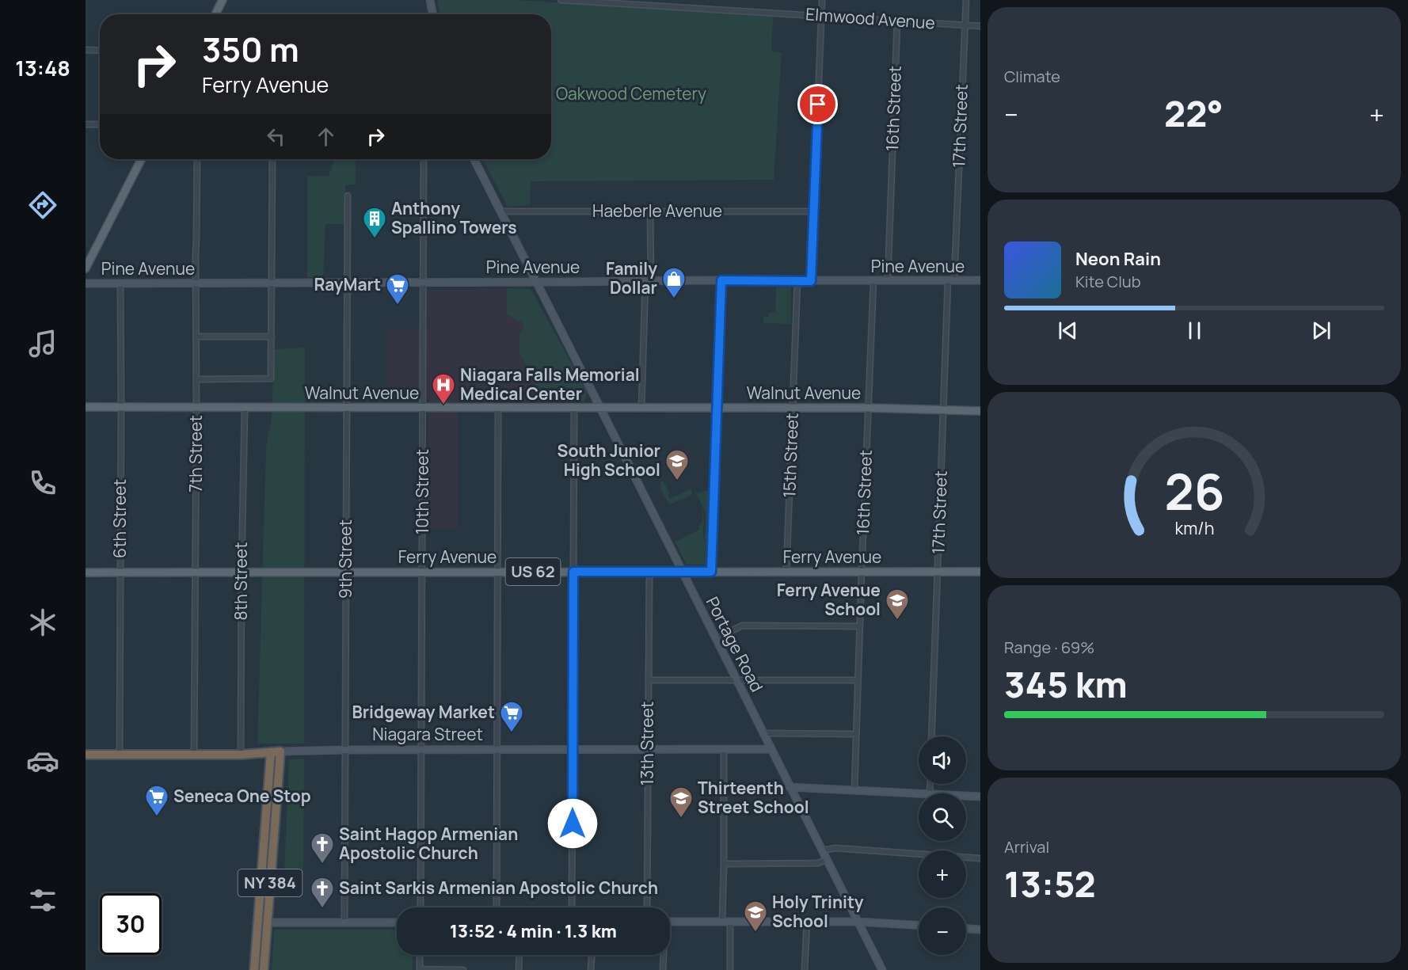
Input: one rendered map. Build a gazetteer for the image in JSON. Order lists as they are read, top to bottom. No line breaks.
{"streets":{"highway":["Niagara Street","NY 384"],"main road":["Walnut Avenue","Ferry Avenue","US 62"],"street":["Elmwood Avenue","16th Street","17th Street","Haeberle Avenue","Pine Avenue","7th Street","15th Street","10th Street","6th Street","9th Street","8th Street","Portage Road","13th Street"]},"crossings":[["Elmwood Avenue","16th Street"],["Elmwood Avenue","17th Street"],["16th Street","Pine Avenue"],["16th Street","Walnut Avenue"],["16th Street","Ferry Avenue"],["17th Street","Pine Avenue"],["17th Street","Walnut Avenue"],["17th Street","Ferry Avenue"],["Haeberle Avenue","Portage Road"],["Pine Avenue","7th Street"],["Pine Avenue","15th Street"],["Pine Avenue","10th Street"],["Pine Avenue","6th Street"],["Pine Avenue","9th Street"],["Pine Avenue","Portage Road"],["Walnut Avenue","7th Street"],["Walnut Avenue","15th Street"],["Walnut Avenue","10th Street"],["Walnut Avenue","6th Street"],["Walnut Avenue","9th Street"],["Walnut Avenue","8th Street"],["Walnut Avenue","Portage Road"],["7th Street","Ferry Avenue"],["7th Street","Niagara Street"],["15th Street","Ferry Avenue"],["10th Street","Ferry Avenue"],["10th Street","Niagara Street"],["6th Street","Ferry Avenue"],["6th Street","Niagara Street"],["Ferry Avenue","9th Street"],["Ferry Avenue","8th Street"],["Ferry Avenue","Portage Road"],["Ferry Avenue","13th Street"],["9th Street","Niagara Street"],["8th Street","Niagara Street"],["Portage Road","Niagara Street"],["Niagara Street","13th Street"],["Niagara Street","NY 384"]],"parks":["Oakwood Cemetery"],"places":{"building":["Anthony Spallino Towers"],"shop":["Family Dollar"],"supermarket":["RayMart","Bridgeway Market","Seneca One Stop"],"hospital":["Niagara Falls Memorial Medical Center"],"school or university":["South Junior High School","Ferry Avenue School","Thirteenth Street School","Holy Trinity School"],"church":["Saint Hagop Armenian Apostolic Church","Saint Sarkis Armenian Apostolic Church"]},"page":{"tabs":"13:48","tile":["Climate",["Range · 69%","345 km"],["Arrival","13:52"]],"turn":["350 m","Ferry Avenue"],"heat":["−","22°","+"],"song":["Neon Rain","Kite Club"],"map_buttons":["+","−"],"limit":"30","trip":"13:52 · 4 min · 1.3 km","gauge":["26","km/h"]}}
